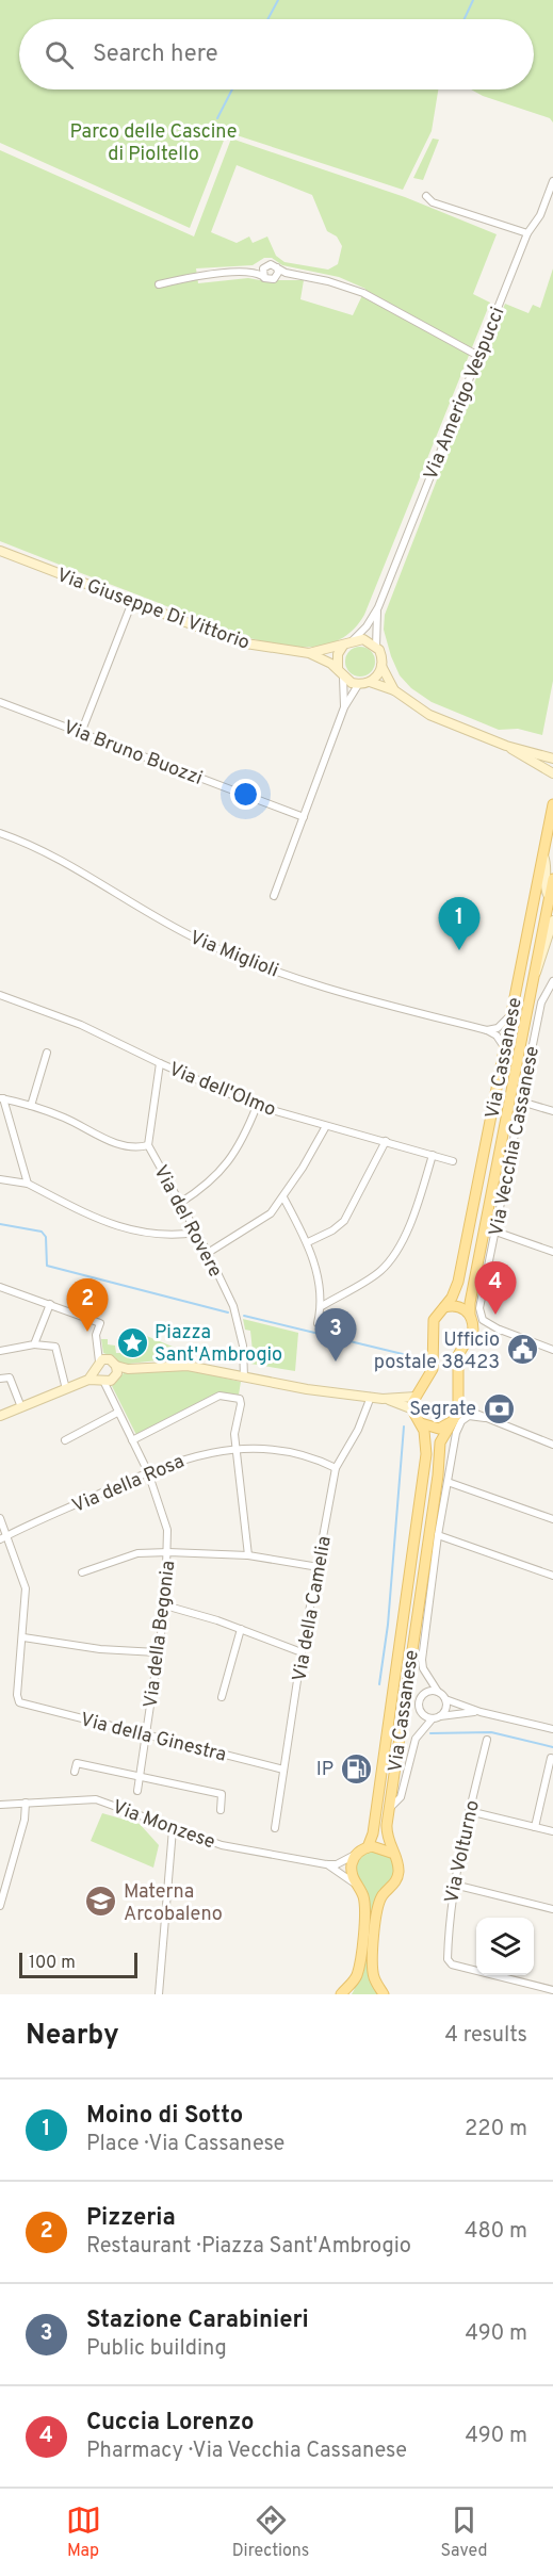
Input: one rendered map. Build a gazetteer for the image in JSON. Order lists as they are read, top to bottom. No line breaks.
{"streets":{"main road":["Via Giuseppe Di Vittorio","Via Cassanese"],"street":["Via Amerigo Vespucci","Via Bruno Buozzi","Via Miglioli","Via dell'Olmo","Via Vecchia Cassanese","Via del Rovere","Via della Rosa","Via della Camelia","Via della Begonia","Via della Ginestra","Via Monzese","Via Volturno"]},"crossings":[["Via Amerigo Vespucci","Via Giuseppe Di Vittorio"],["Via dell'Olmo","Via del Rovere"],["Via della Rosa","Via della Camelia"],["Via della Rosa","Via della Begonia"],["Via della Camelia","Via della Ginestra"],["Via della Begonia","Via della Ginestra"]],"parks":["Parco delle Cascine di Pioltello"],"places":{"place":["Piazza Sant'Ambrogio"],"public building":["Ufficio postale 38423"],"bank":["Segrate"],"fuel station":["IP"],"school or university":["Materna Arcobaleno"]},"scale_bar":"100 m","page":{"search":"Search here","pins":["1","4","2","3"],"scale":"100 m","heading":["Nearby","4 results"],"list":[{"mark":"1","name":"Moino di Sotto","note":"Place · Via Cassanese","value":"220 m"},{"mark":"2","name":"Pizzeria","note":"Restaurant · Piazza Sant'Ambrogio","value":"480 m"},{"mark":"3","name":"Stazione Carabinieri","note":"Public building","value":"490 m"},{"mark":"4","name":"Cuccia Lorenzo","note":"Pharmacy · Via Vecchia Cassanese","value":"490 m"}],"nav":["Map","Directions","Saved"]}}
